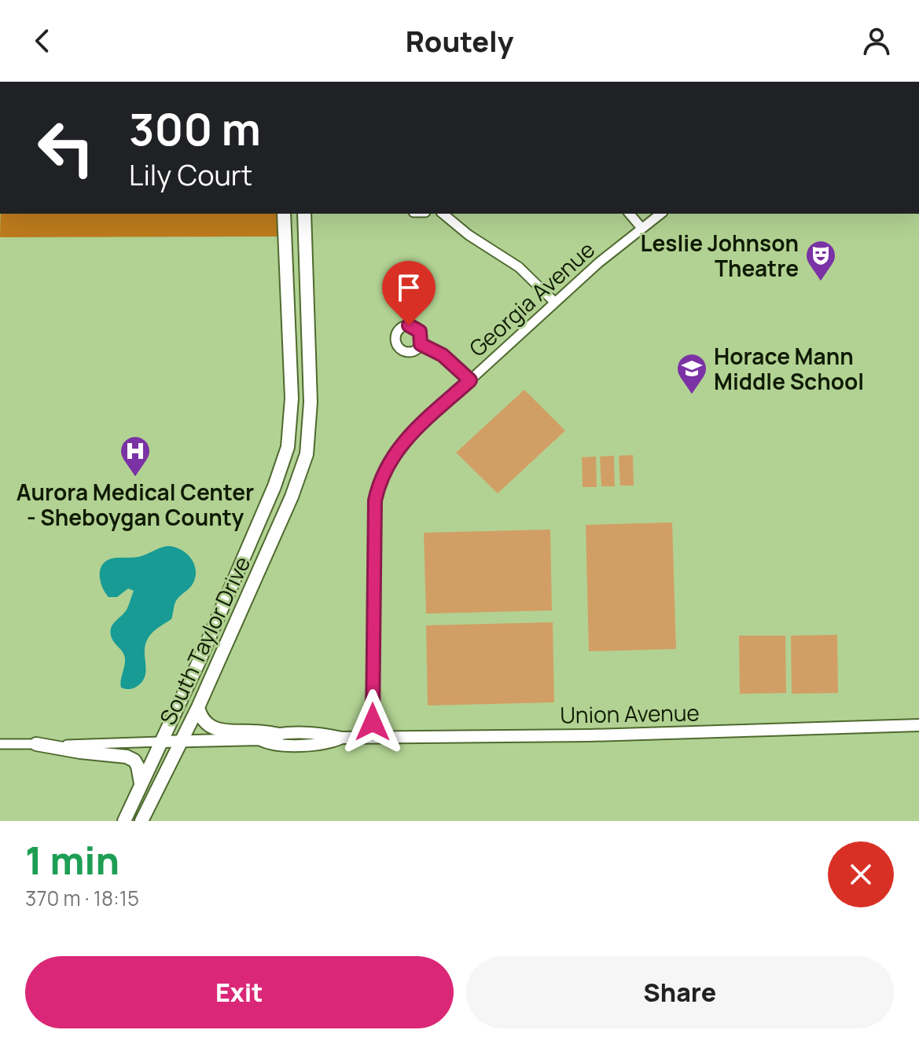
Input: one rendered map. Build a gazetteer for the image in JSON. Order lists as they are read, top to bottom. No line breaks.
{"streets":{"main road":["South Taylor Drive"],"street":["Georgia Avenue","Union Avenue"]},"crossings":[["Georgia Avenue","Union Avenue"],["South Taylor Drive","Union Avenue"]],"places":{"theatre":["Leslie Johnson Theatre"],"school or university":["Horace Mann Middle School"],"hospital":["Aurora Medical Center - Sheboygan County"]},"page":{"header":"Routely","turn":["300 m","Lily Court"],"heading":["1 min","370 m · 18:15"],"buttons":["Exit","Share"]}}
